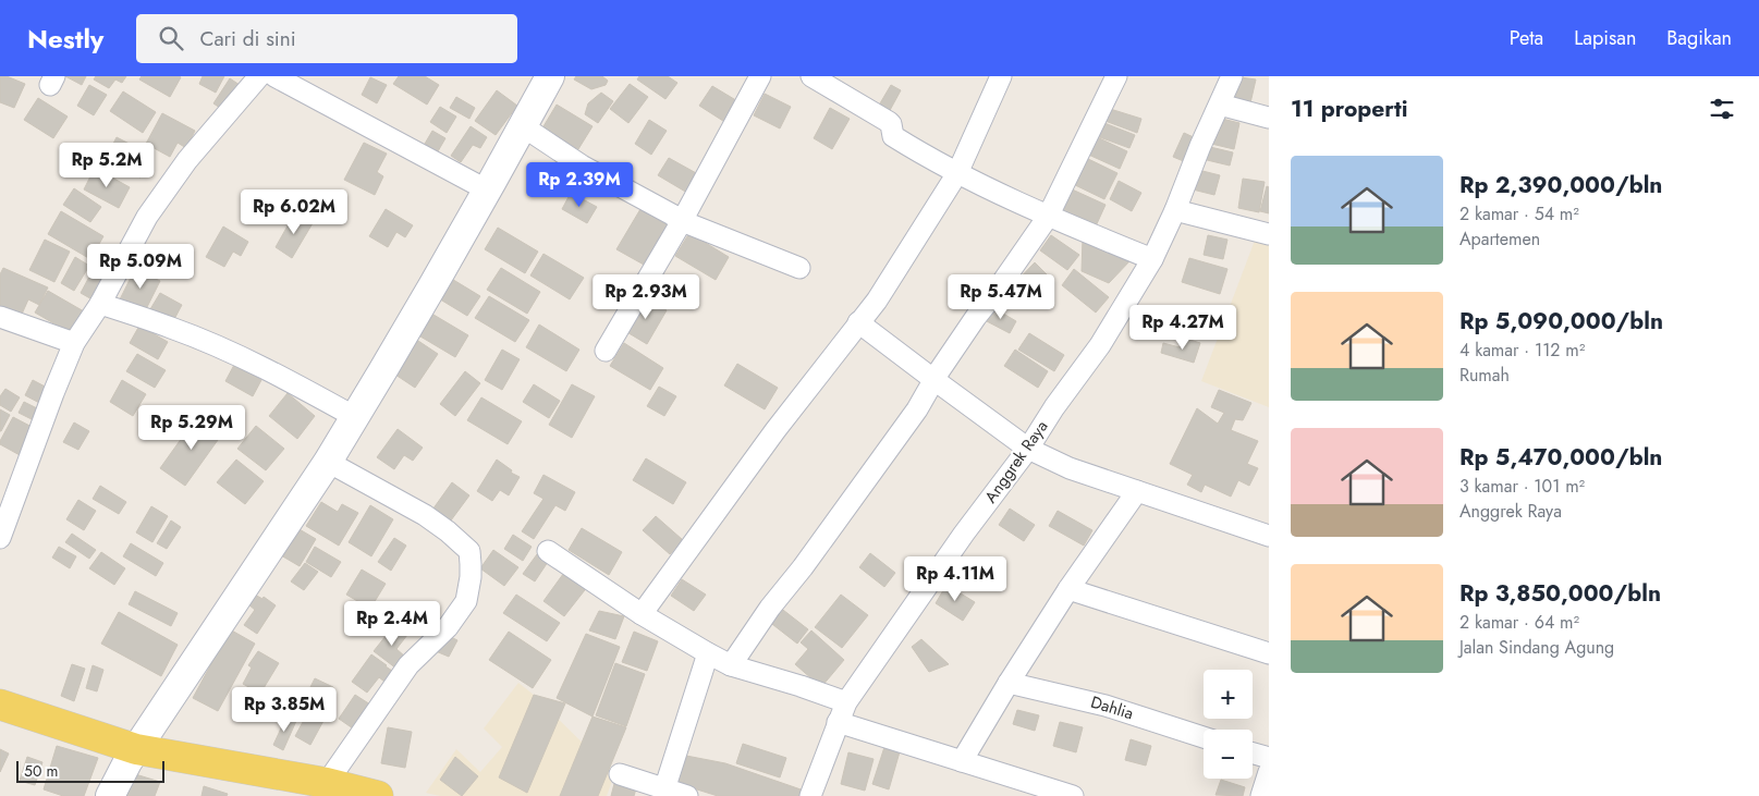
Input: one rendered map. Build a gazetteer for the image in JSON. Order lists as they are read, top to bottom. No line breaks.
{"streets":{"street":["Anggrek Raya","Dahlia"]},"scale_bar":"50 m","page":{"header":"Nestly","search":"Cari di sini","nav":["Peta","Lapisan","Bagikan"],"heading":"11 properti","list":[{"name":"Rp 2,390,000/bln","note":"2 kamar · 54 m² · Apartemen"},{"name":"Rp 5,090,000/bln","note":"4 kamar · 112 m² · Rumah"},{"name":"Rp 5,470,000/bln","note":"3 kamar · 101 m² · Anggrek Raya"},{"name":"Rp 3,850,000/bln","note":"2 kamar · 64 m² · Jalan Sindang Agung"}],"price":["Rp 5.2M","Rp 2.39M","Rp 6.02M","Rp 5.09M","Rp 2.93M","Rp 5.47M","Rp 4.27M","Rp 5.29M","Rp 4.11M","Rp 2.4M","Rp 3.85M"],"map_buttons":["+","−"],"scale":"50 m"}}
